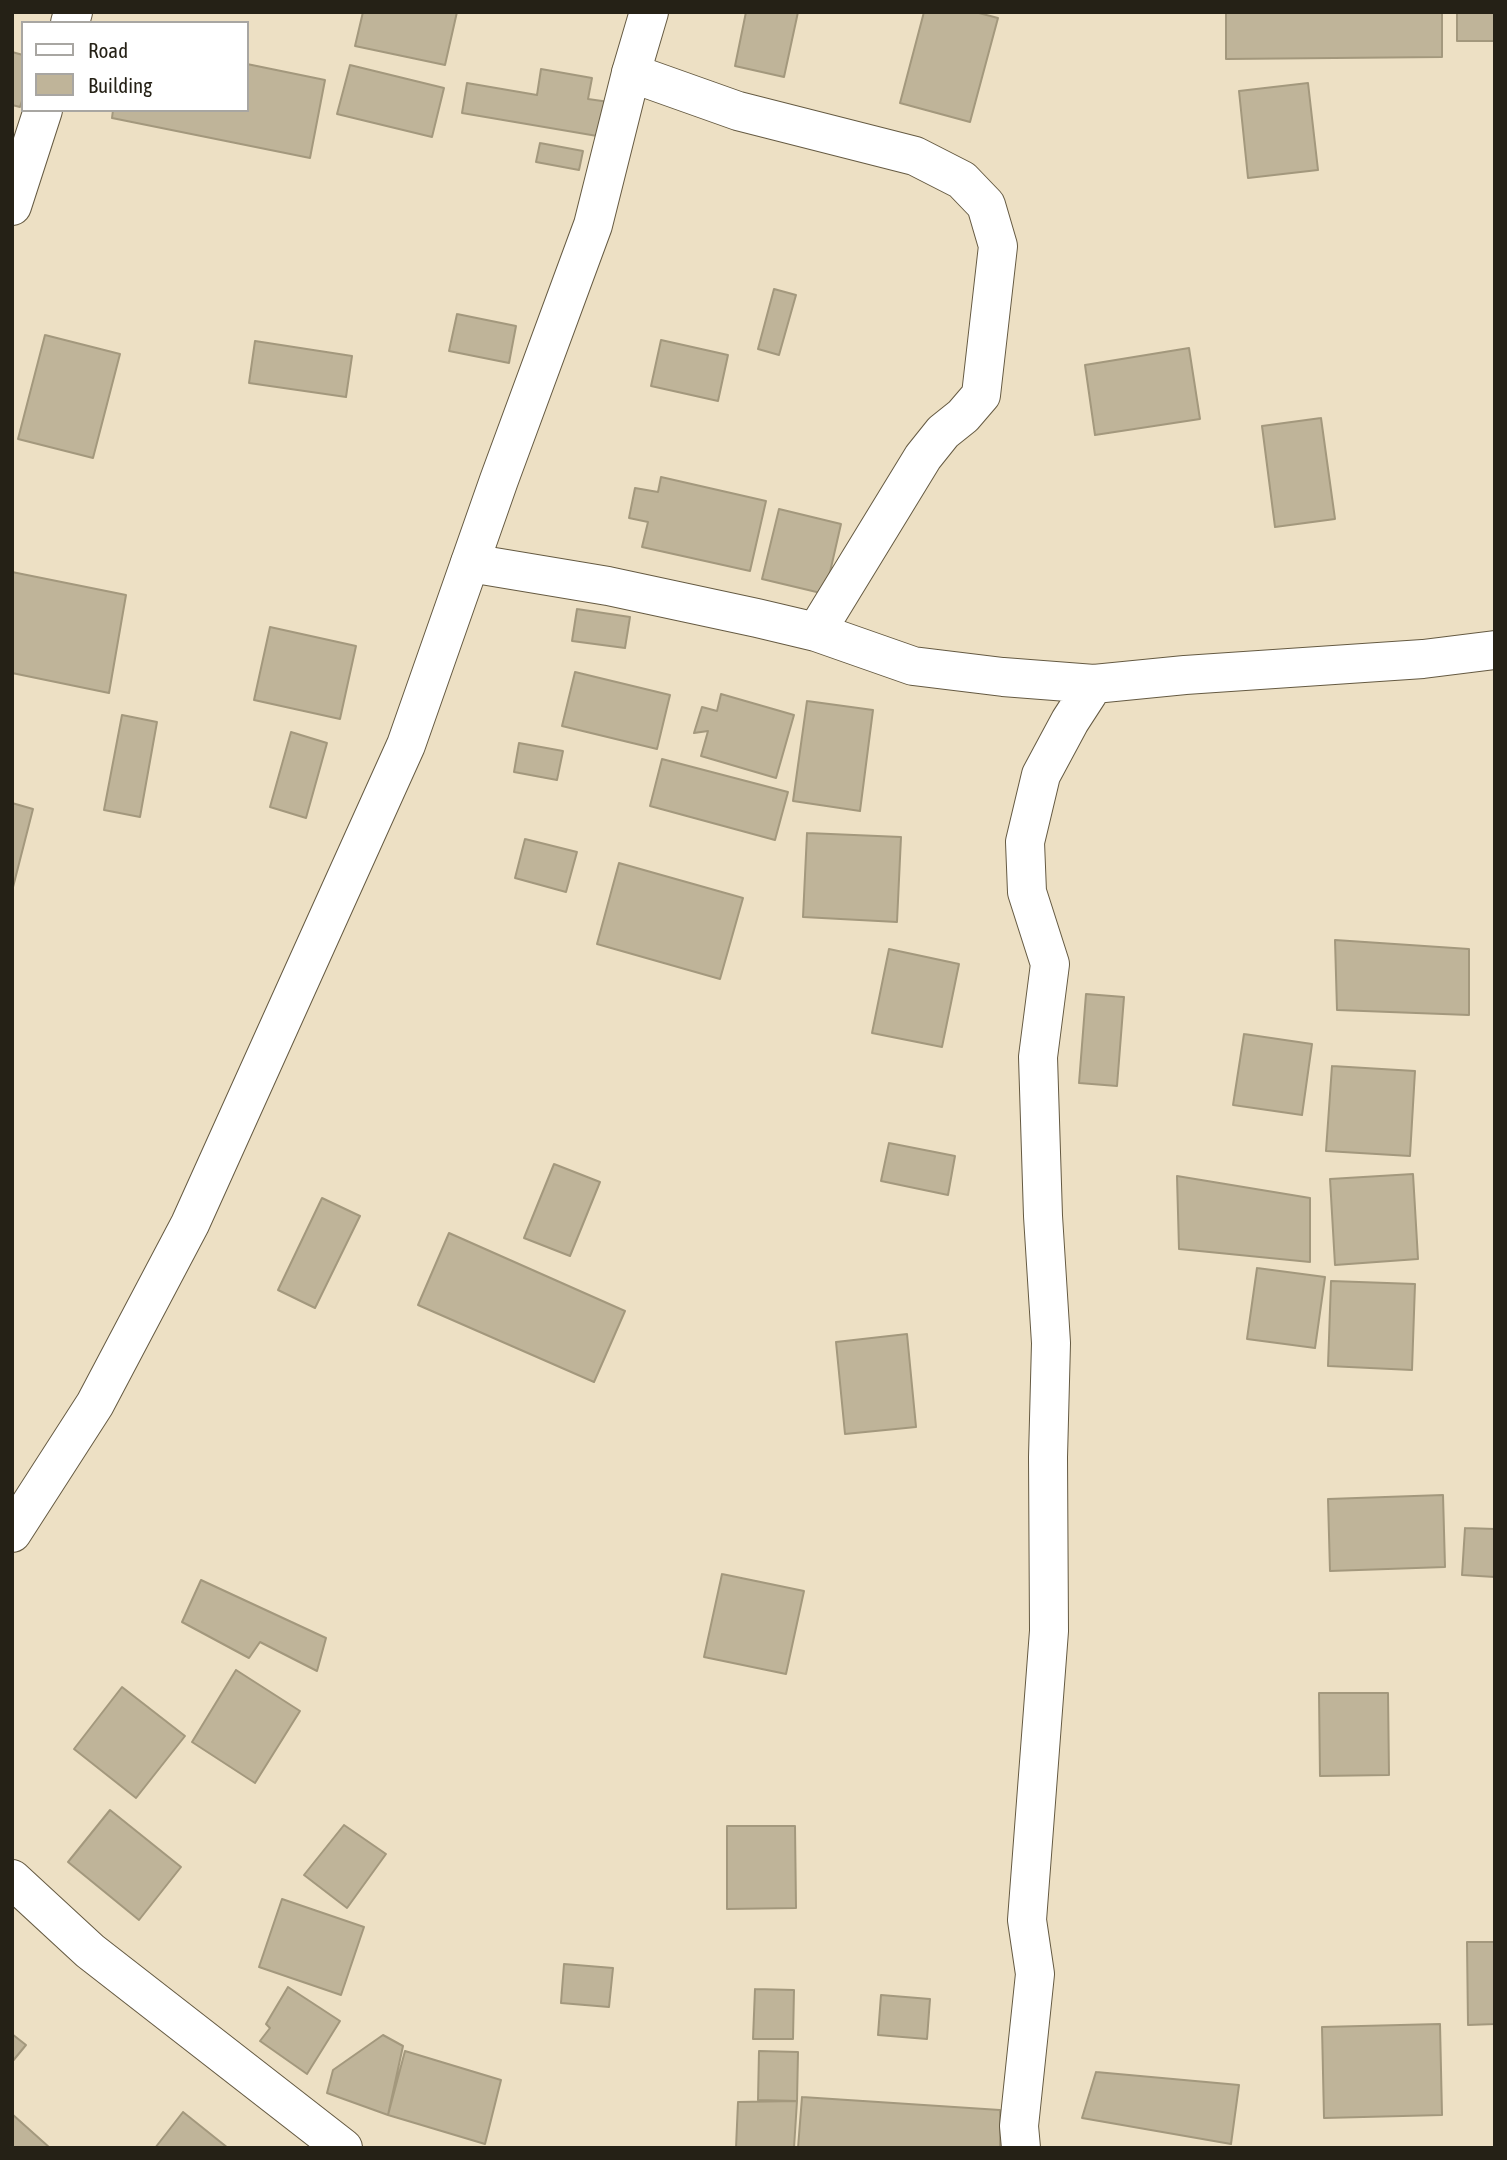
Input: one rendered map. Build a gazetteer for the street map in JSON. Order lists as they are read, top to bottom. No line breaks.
{"legend":["Road","Building"]}
